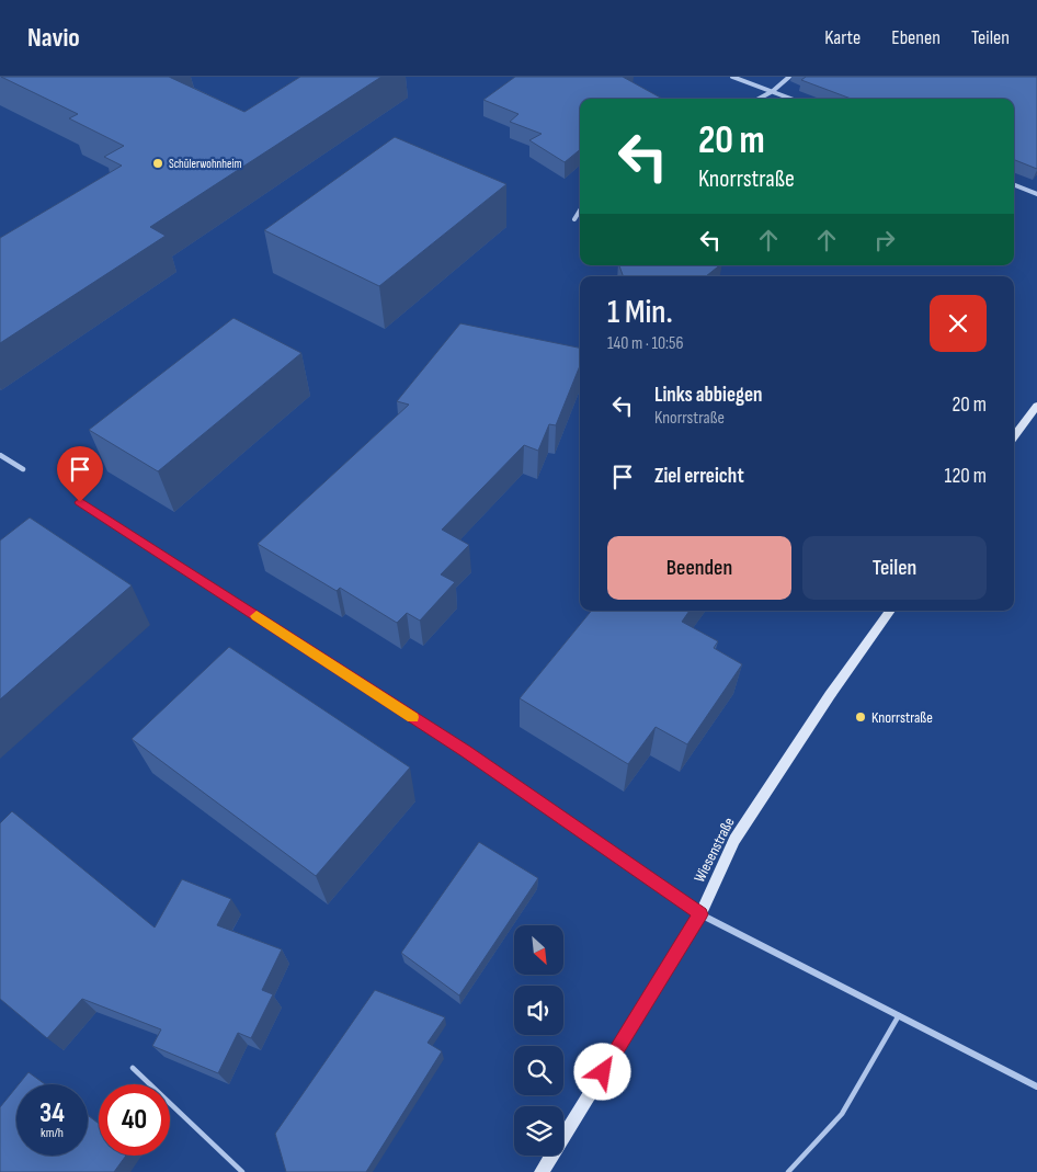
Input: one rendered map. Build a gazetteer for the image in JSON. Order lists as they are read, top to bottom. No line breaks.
{"streets":{"street":["Wiesenstraße"]},"places":["Schülerwohnheim","Knorrstraße"],"north":"bottom right","page":{"header":"Navio","nav":["Karte","Ebenen","Teilen"],"turn":["20 m","Knorrstraße"],"heading":["1 Min.","140 m · 10:56"],"list":[{"name":"Links abbiegen","note":"Knorrstraße","value":"20 m"},{"name":"Ziel erreicht","value":"120 m"}],"buttons":["Beenden","Teilen"],"speed":"34 km/h","limit":"40"}}
